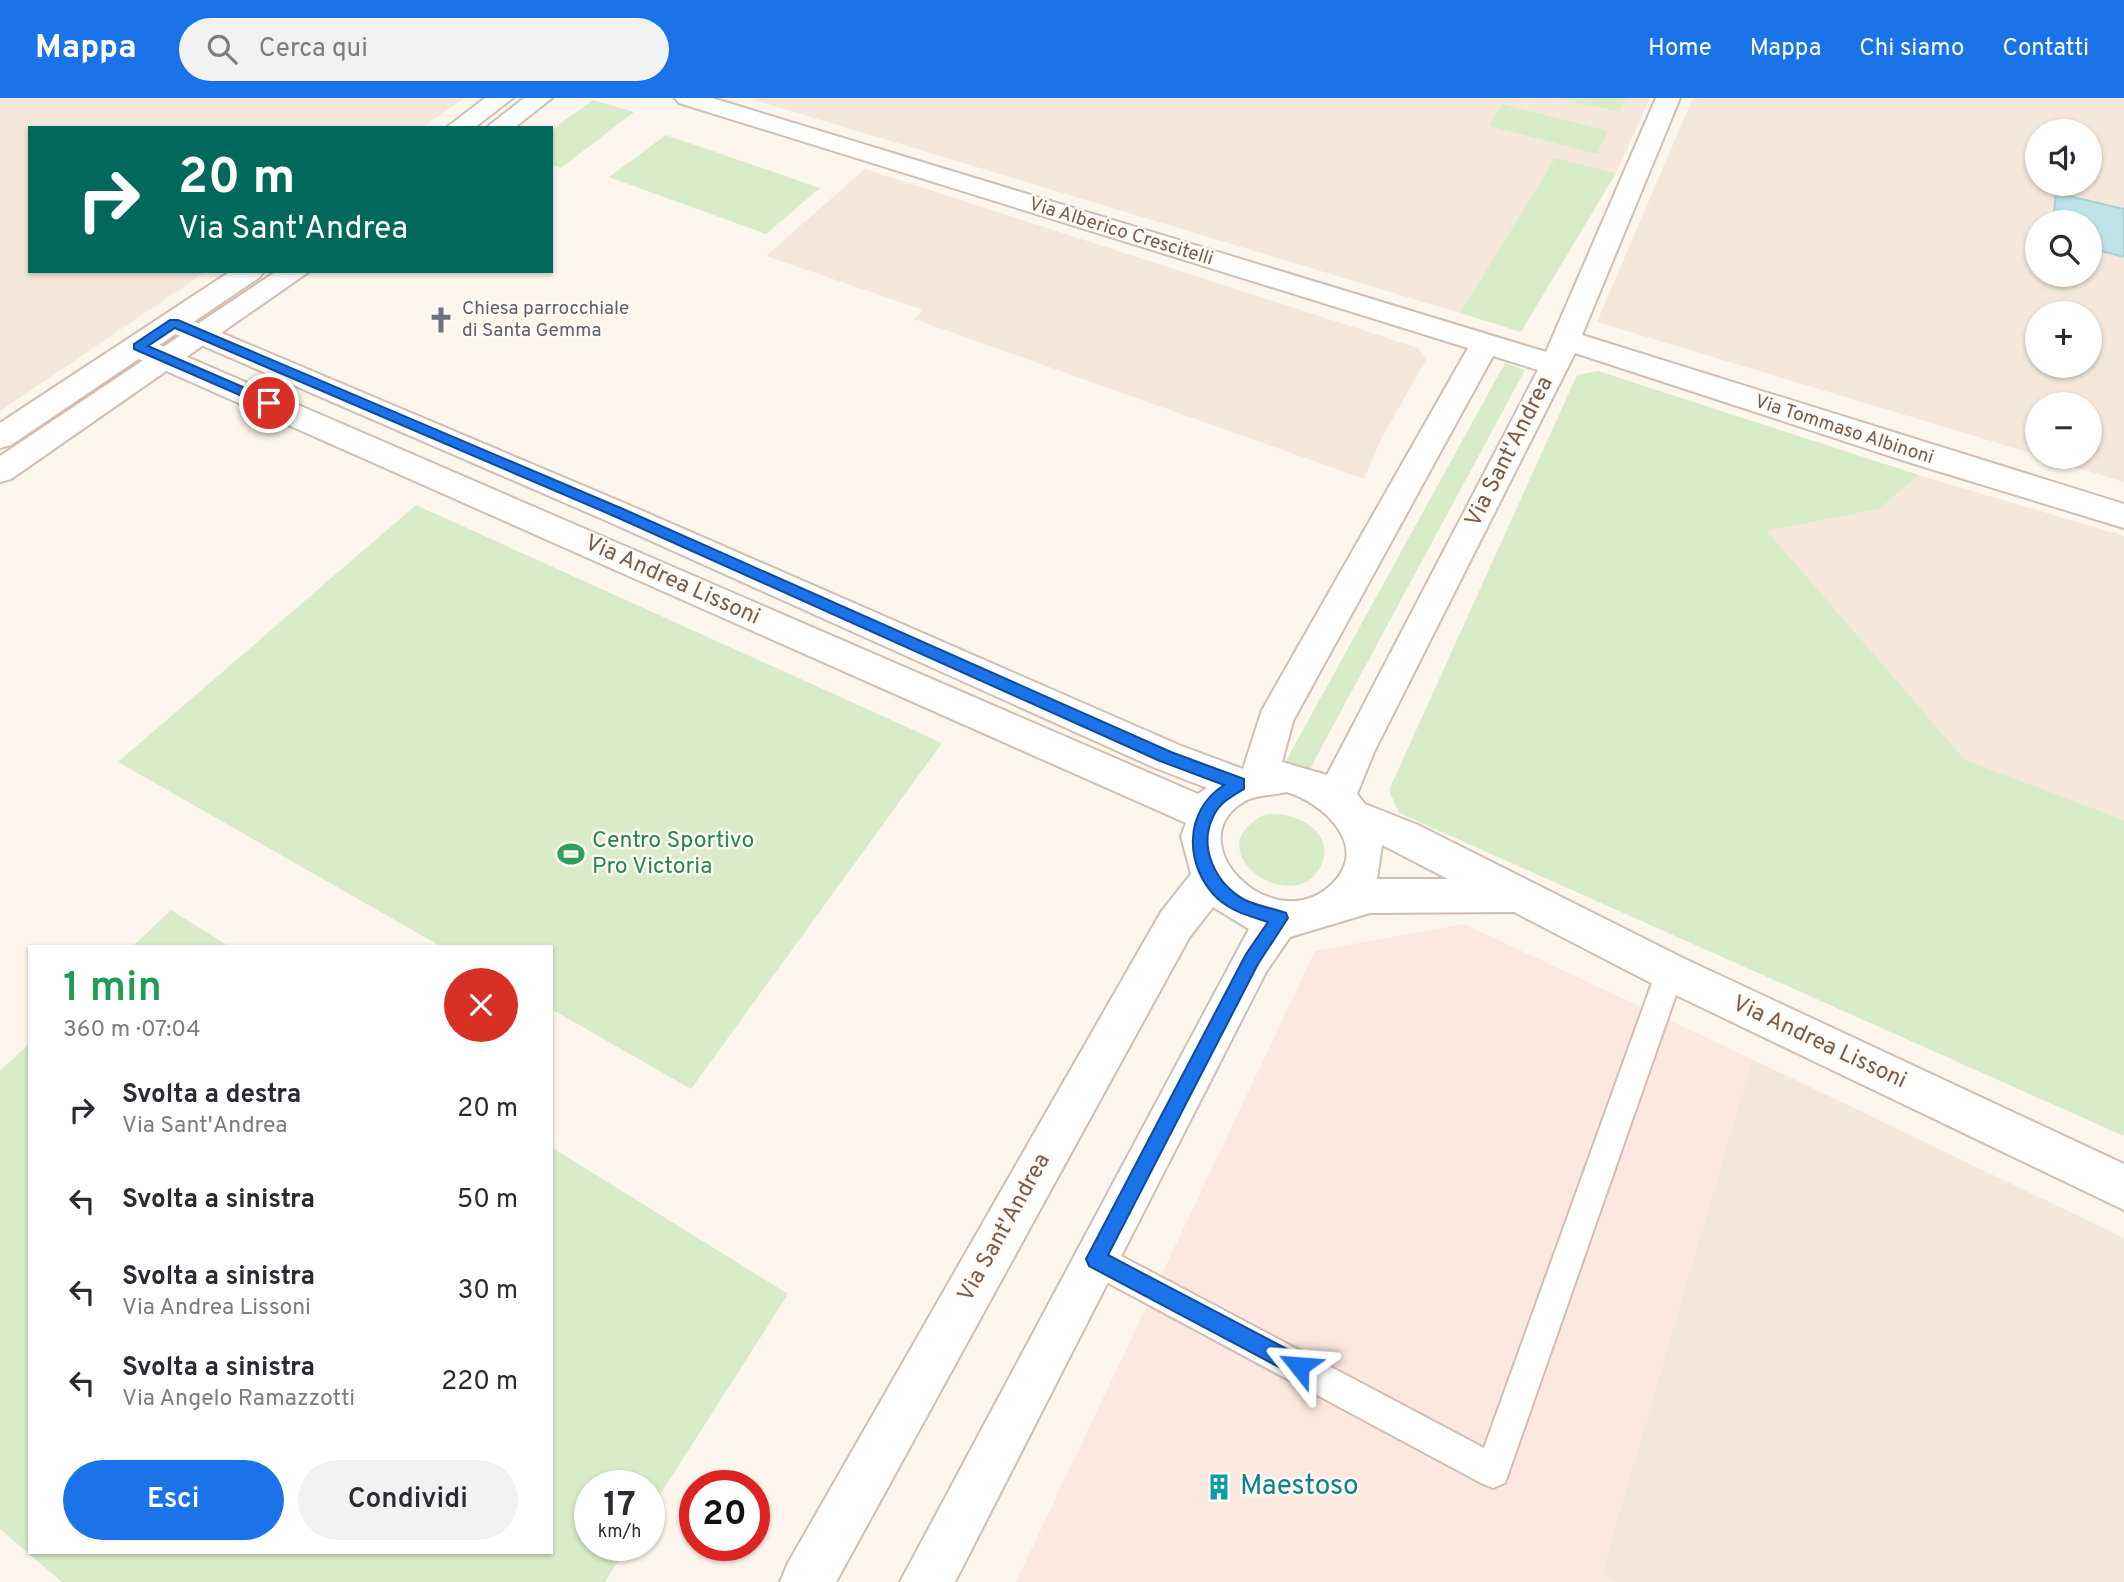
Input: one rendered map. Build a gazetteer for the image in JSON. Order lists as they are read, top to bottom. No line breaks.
{"streets":{"street":["Via Alberico Crescitelli","Via Tommaso Albinoni","Via Sant'Andrea","Via Andrea Lissoni"]},"crossings":[["Via Alberico Crescitelli","Via Tommaso Albinoni"],["Via Alberico Crescitelli","Via Sant'Andrea"],["Via Tommaso Albinoni","Via Sant'Andrea"],["Via Sant'Andrea","Via Andrea Lissoni"]],"places":{"church":["Chiesa parrocchiale di Santa Gemma"],"sports":["Centro Sportivo Pro Victoria"],"building":["Maestoso"]},"page":{"header":"Mappa","search":"Cerca qui","nav":["Home","Mappa","Chi siamo","Contatti"],"map_buttons":["+","−"],"turn":["20 m","Via Sant'Andrea"],"heading":["1 min","360 m · 07:04"],"list":[{"name":"Svolta a destra","note":"Via Sant'Andrea","value":"20 m"},{"name":"Svolta a sinistra","value":"50 m"},{"name":"Svolta a sinistra","note":"Via Andrea Lissoni","value":"30 m"},{"name":"Svolta a sinistra","note":"Via Angelo Ramazzotti","value":"220 m"}],"buttons":["Esci","Condividi"],"speed":"17 km/h","limit":"20"}}
